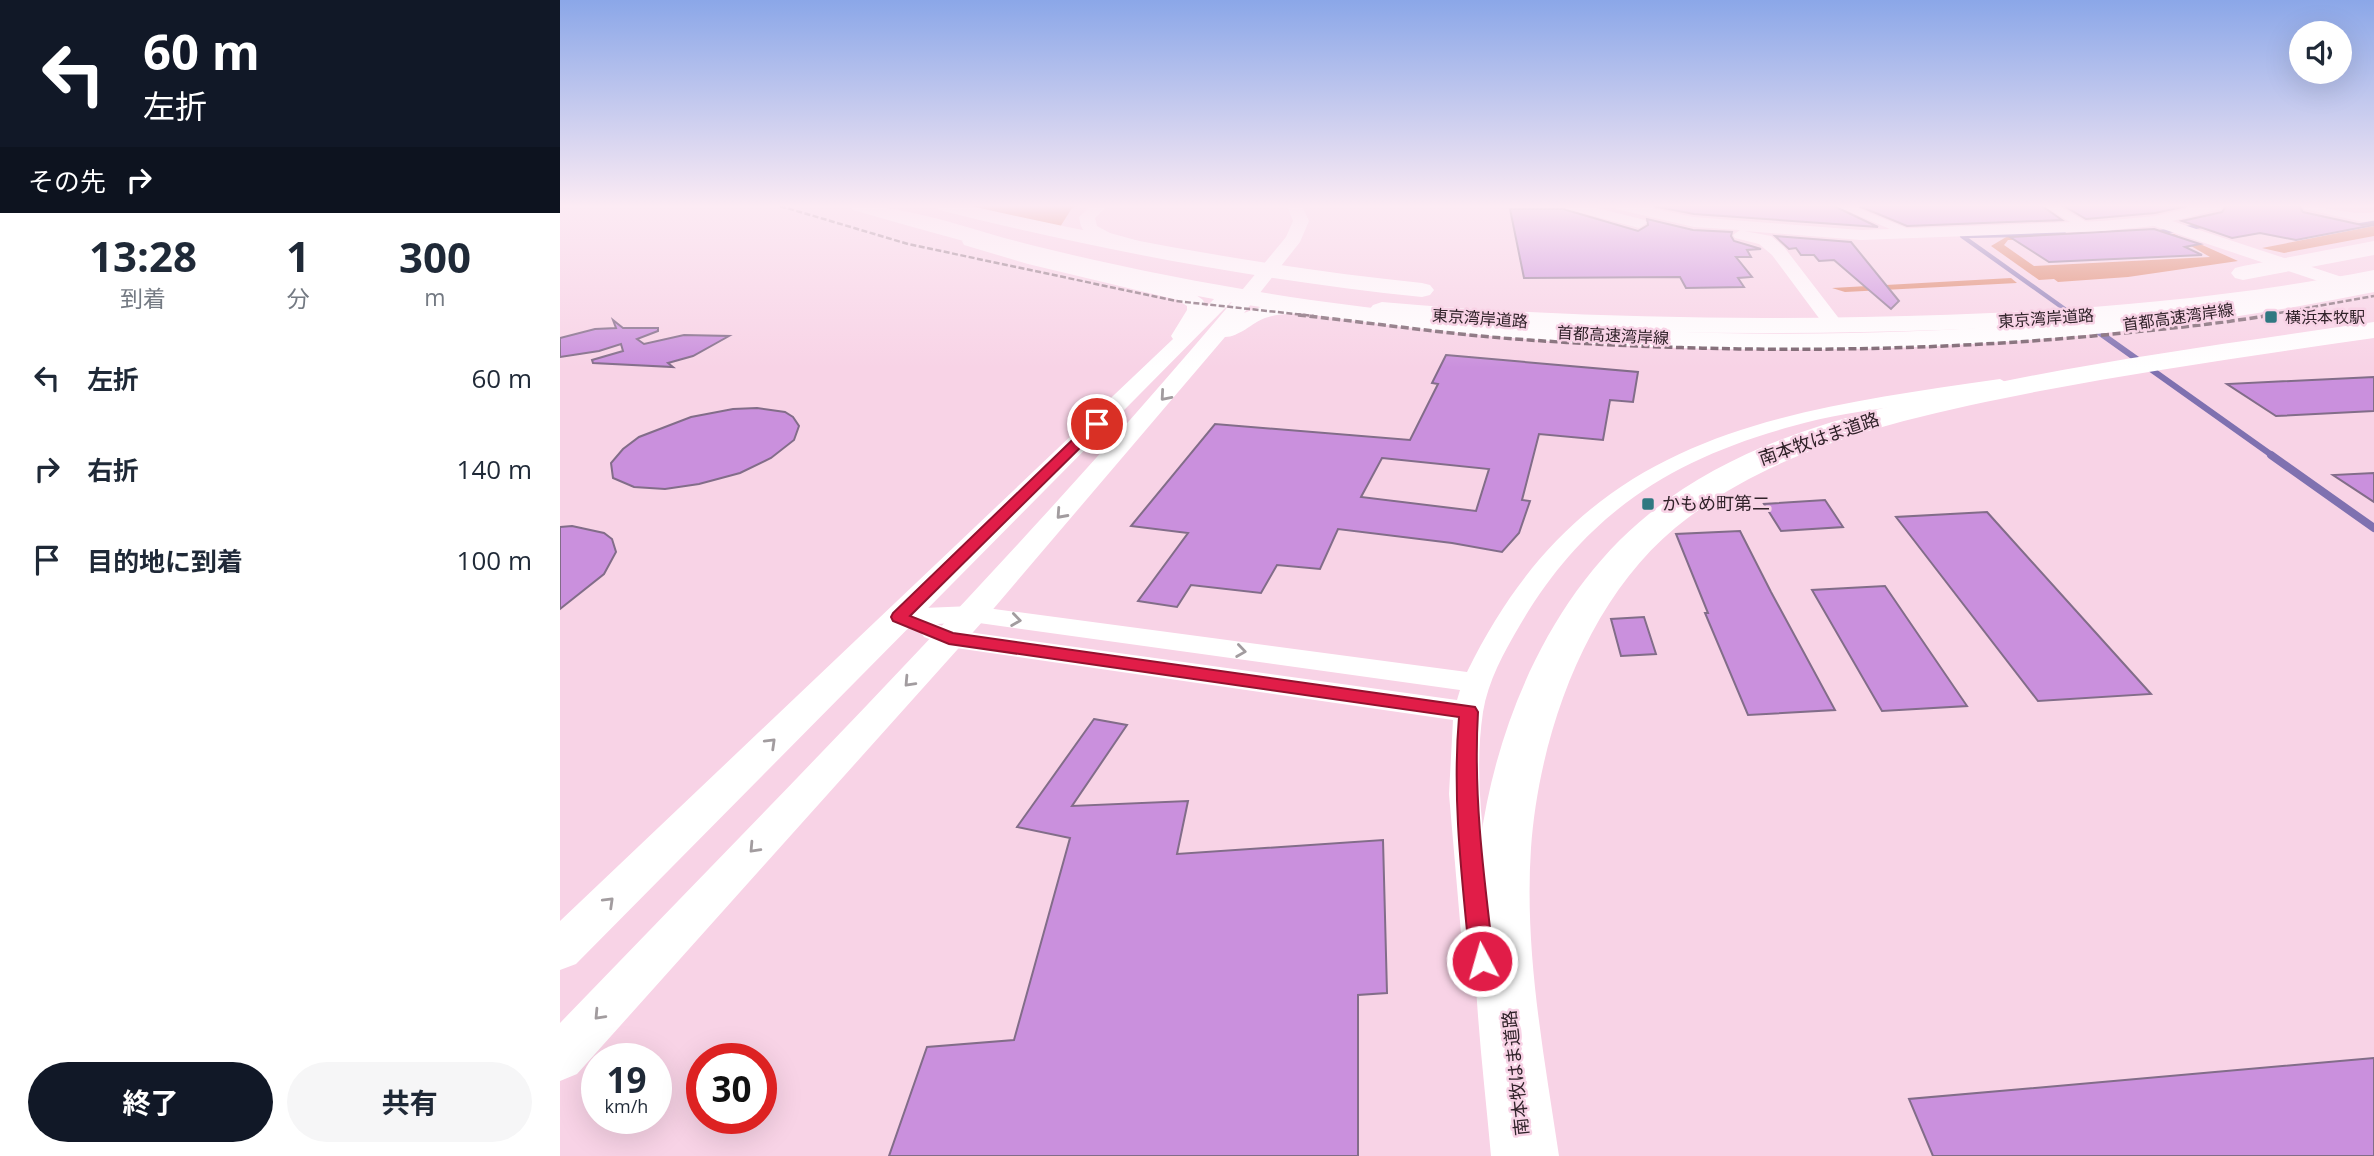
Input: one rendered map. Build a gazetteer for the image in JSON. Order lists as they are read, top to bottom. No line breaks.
{"streets":{"highway":["首都高速湾岸線","東京湾岸道路","南本牧はま道路"]},"places":{"transit":["横浜本牧駅","かもめ町第二"]},"page":{"turn":["60 m","左折"],"then":"その先","eta":["13:28","到着","1","分","300","m"],"list":[{"name":"左折","value":"60 m"},{"name":"右折","value":"140 m"},{"name":"目的地に到着","value":"100 m"}],"speed":"19 km/h","limit":"30","buttons":["終了","共有"]}}
